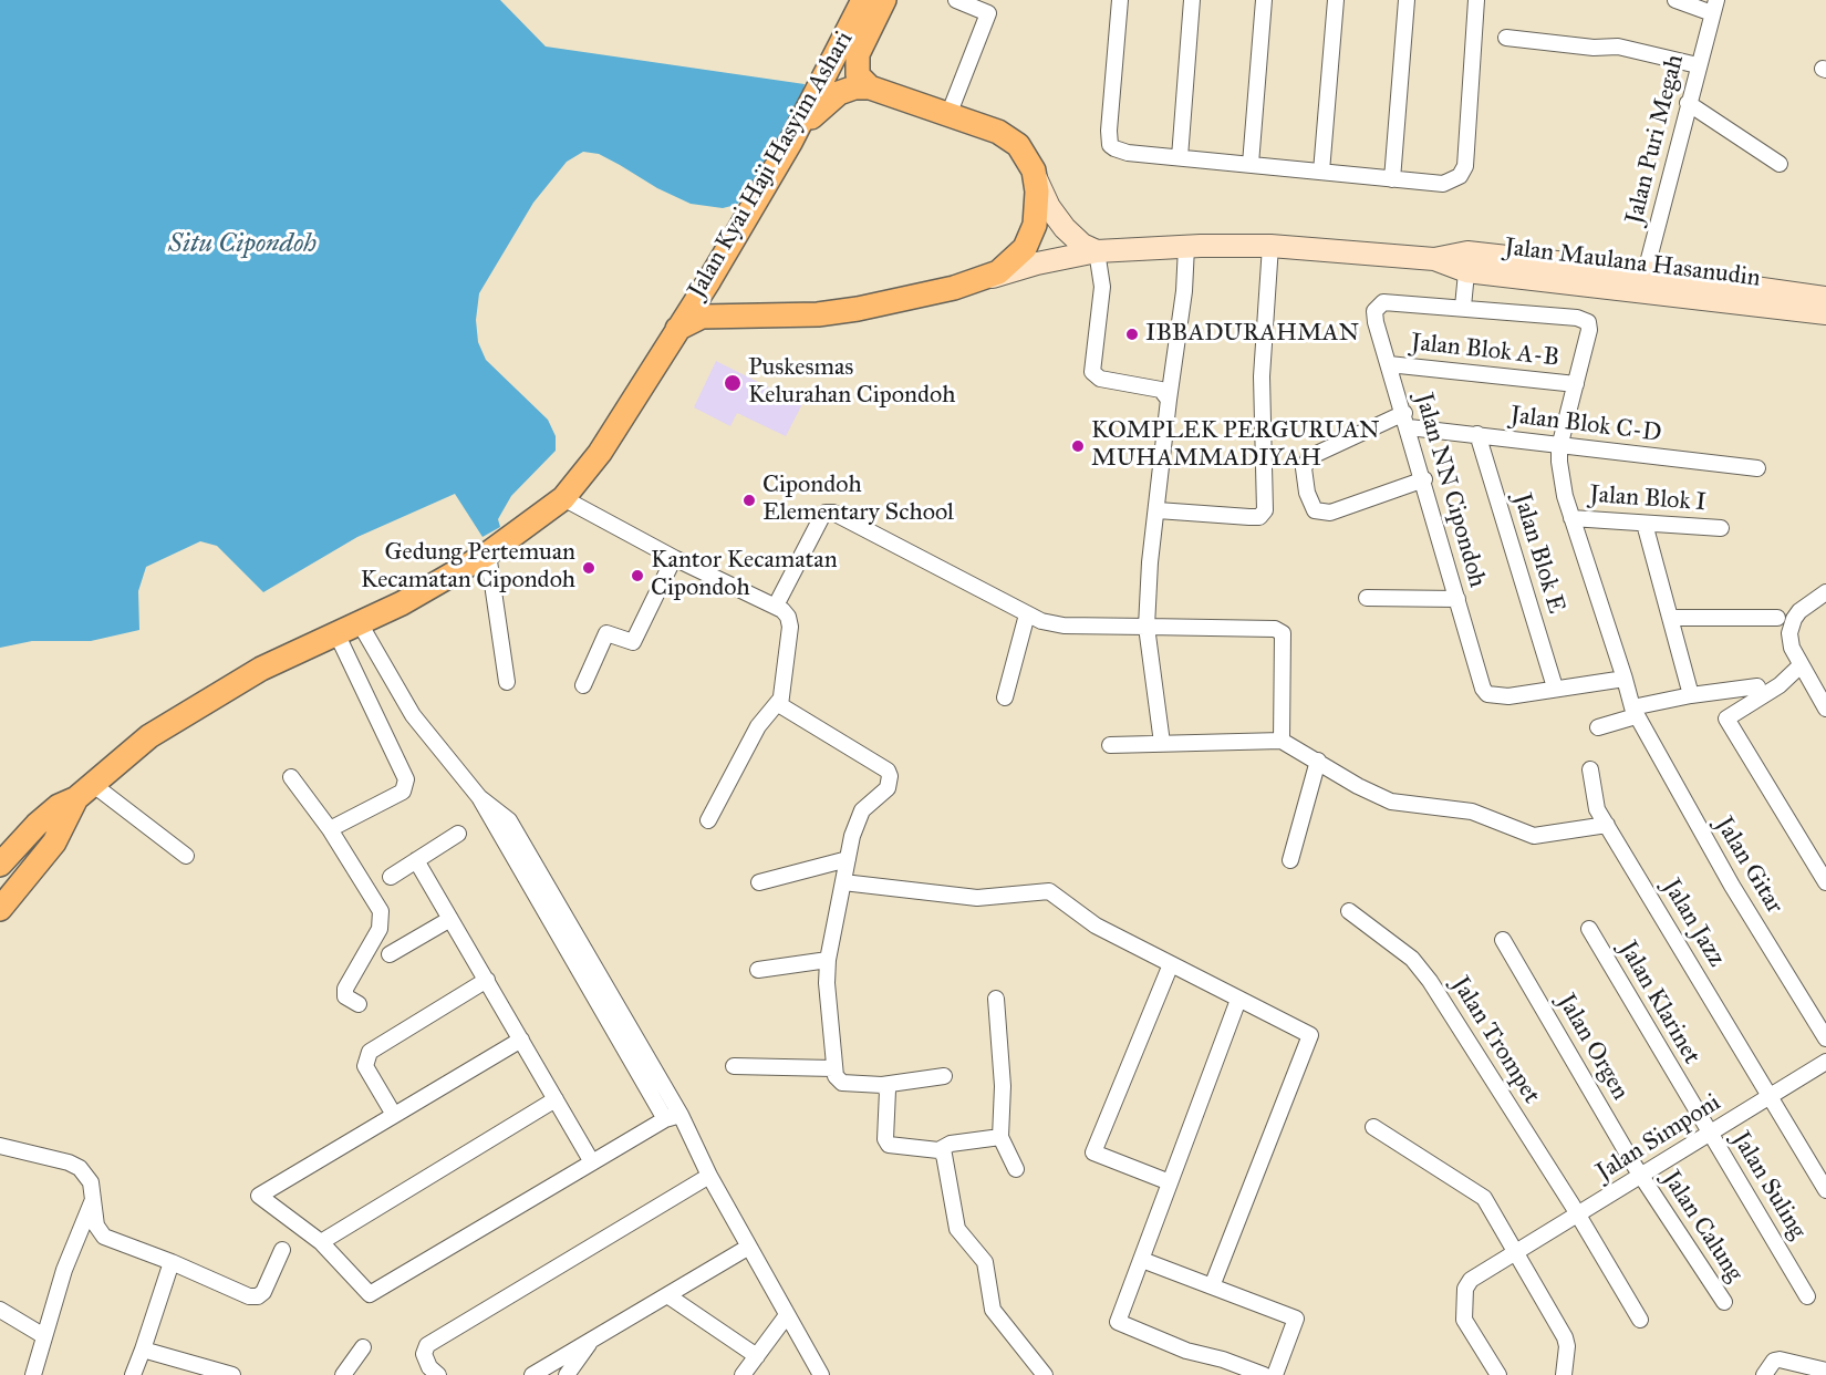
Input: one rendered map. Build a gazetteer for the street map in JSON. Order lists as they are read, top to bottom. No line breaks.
{"streets":{"main road":["Jalan Kyai Haji Hasyim Ashari"],"street":["Jalan Puri Megah","Jalan Maulana Hasanudin","Jalan Blok A-B","Jalan Blok C-D","Jalan NN Cipondoh","Jalan Blok I","Jalan Blok E","Jalan Gitar","Jalan Jazz","Jalan Klarinet","Jalan Trompet","Jalan Orgen","Jalan Simponi","Jalan Suling","Jalan Calung"]},"crossings":[["Jalan Puri Megah","Jalan Maulana Hasanudin"],["Jalan Kyai Haji Hasyim Ashari","Jalan Maulana Hasanudin"],["Jalan Blok A-B","Jalan NN Cipondoh"],["Jalan Blok A-B","Jalan Gitar"],["Jalan Blok C-D","Jalan NN Cipondoh"],["Jalan Blok C-D","Jalan Blok E"],["Jalan Blok C-D","Jalan Gitar"],["Jalan NN Cipondoh","Jalan Blok E"],["Jalan NN Cipondoh","Jalan Gitar"],["Jalan Blok I","Jalan Gitar"],["Jalan Jazz","Jalan Simponi"],["Jalan Klarinet","Jalan Simponi"],["Jalan Klarinet","Jalan Suling"],["Jalan Trompet","Jalan Simponi"],["Jalan Orgen","Jalan Simponi"],["Jalan Orgen","Jalan Calung"],["Jalan Simponi","Jalan Suling"],["Jalan Simponi","Jalan Calung"]],"water":["Situ Cipondoh"],"places":["IBBADURAHMAN","Puskesmas Kelurahan Cipondoh","KOMPLEK PERGURUAN MUHAMMADIYAH","Cipondoh Elementary School","Gedung Pertemuan Kecamatan Cipondoh","Kantor Kecamatan Cipondoh"]}
